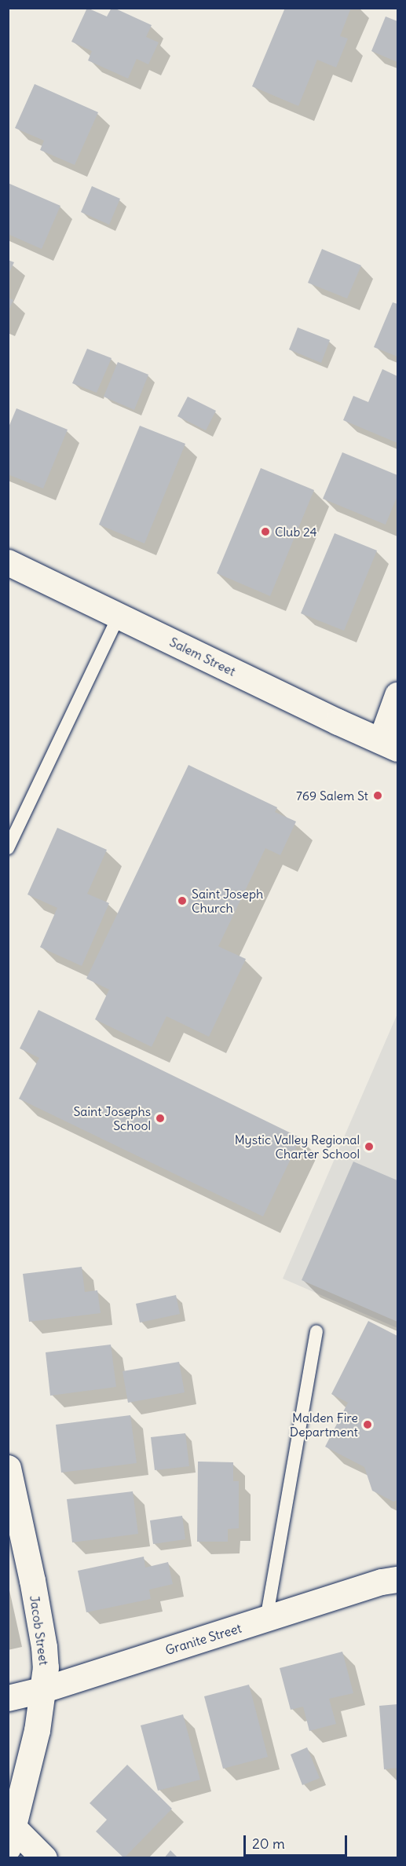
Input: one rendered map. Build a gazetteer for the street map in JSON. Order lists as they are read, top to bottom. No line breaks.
{"streets":{"street":["Salem Street","Jacob Street","Granite Street"]},"crossings":[["Jacob Street","Granite Street"]],"places":["Club 24","769 Salem St","Saint Joseph Church","Saint Josephs School","Mystic Valley Regional Charter School","Malden Fire Department"],"scale_bar":"20 m"}
